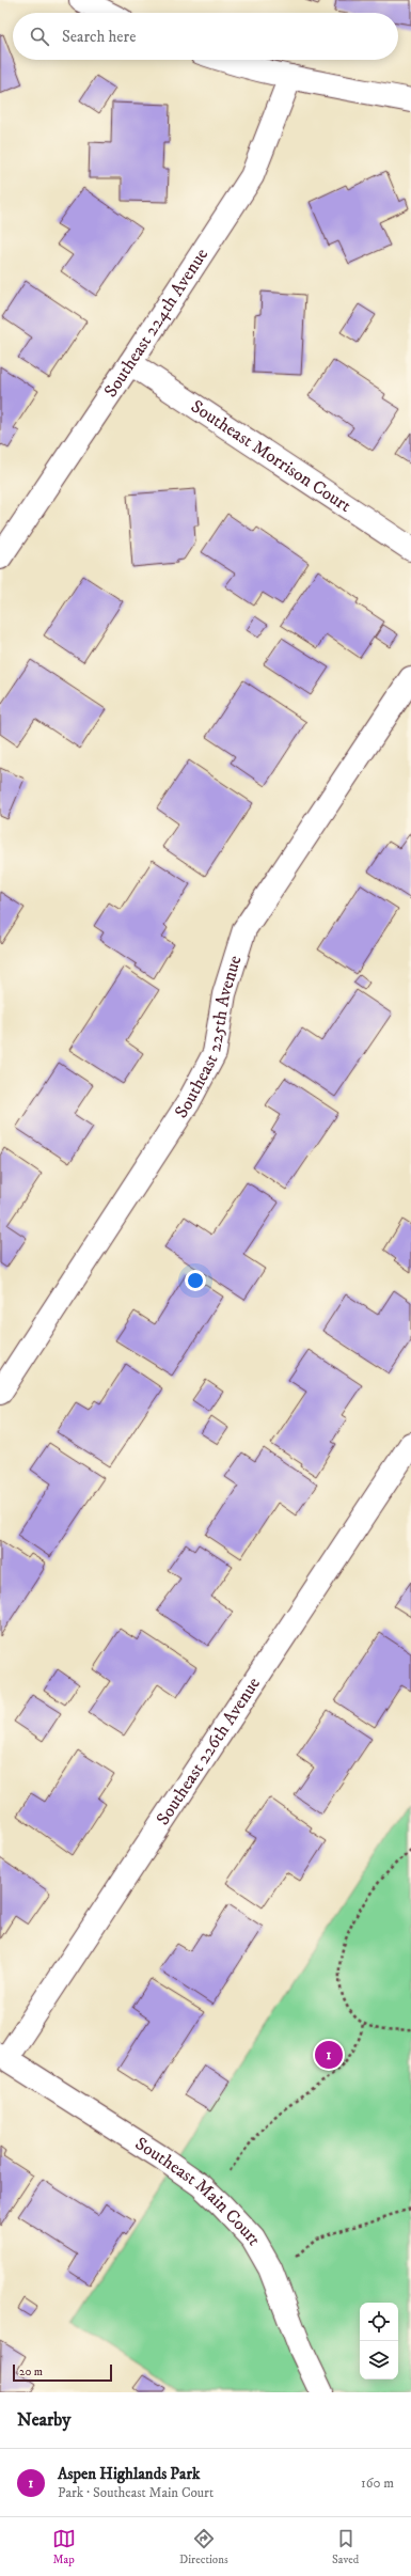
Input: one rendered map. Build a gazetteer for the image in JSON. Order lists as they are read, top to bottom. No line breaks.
{"streets":{"street":["Southeast 224th Avenue","Southeast Morrison Court","Southeast 225th Avenue","Southeast 226th Avenue","Southeast Main Court"]},"crossings":[["Southeast 224th Avenue","Southeast Morrison Court"],["Southeast 226th Avenue","Southeast Main Court"]],"scale_bar":"20 m","page":{"search":"Search here","pins":"1","scale":"20 m","heading":"Nearby","list":[{"mark":"1","name":"Aspen Highlands Park","note":"Park · Southeast Main Court","value":"160 m"}],"nav":["Map","Directions","Saved"]}}
